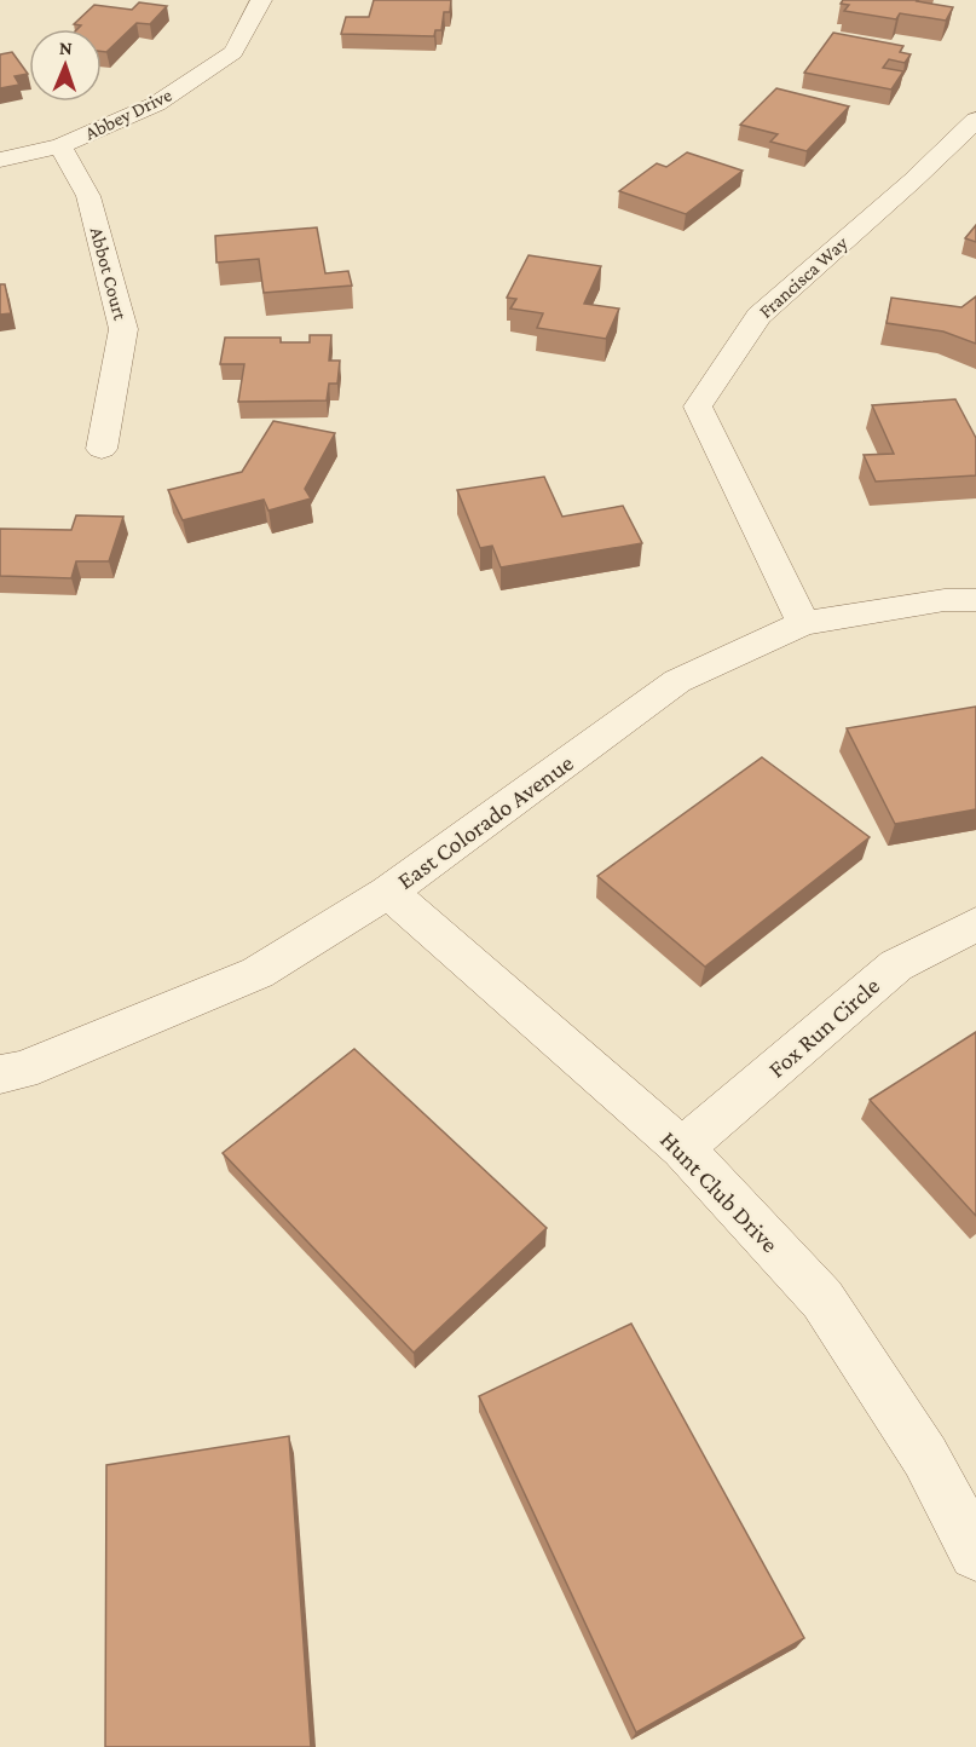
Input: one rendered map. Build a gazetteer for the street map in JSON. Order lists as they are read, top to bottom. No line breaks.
{"streets":{"street":["Abbey Drive","Abbot Court","Francisca Way","East Colorado Avenue","Fox Run Circle","Hunt Club Drive"]},"crossings":[["Abbey Drive","Abbot Court"],["Francisca Way","East Colorado Avenue"],["East Colorado Avenue","Hunt Club Drive"],["Fox Run Circle","Hunt Club Drive"]],"north":"top"}
